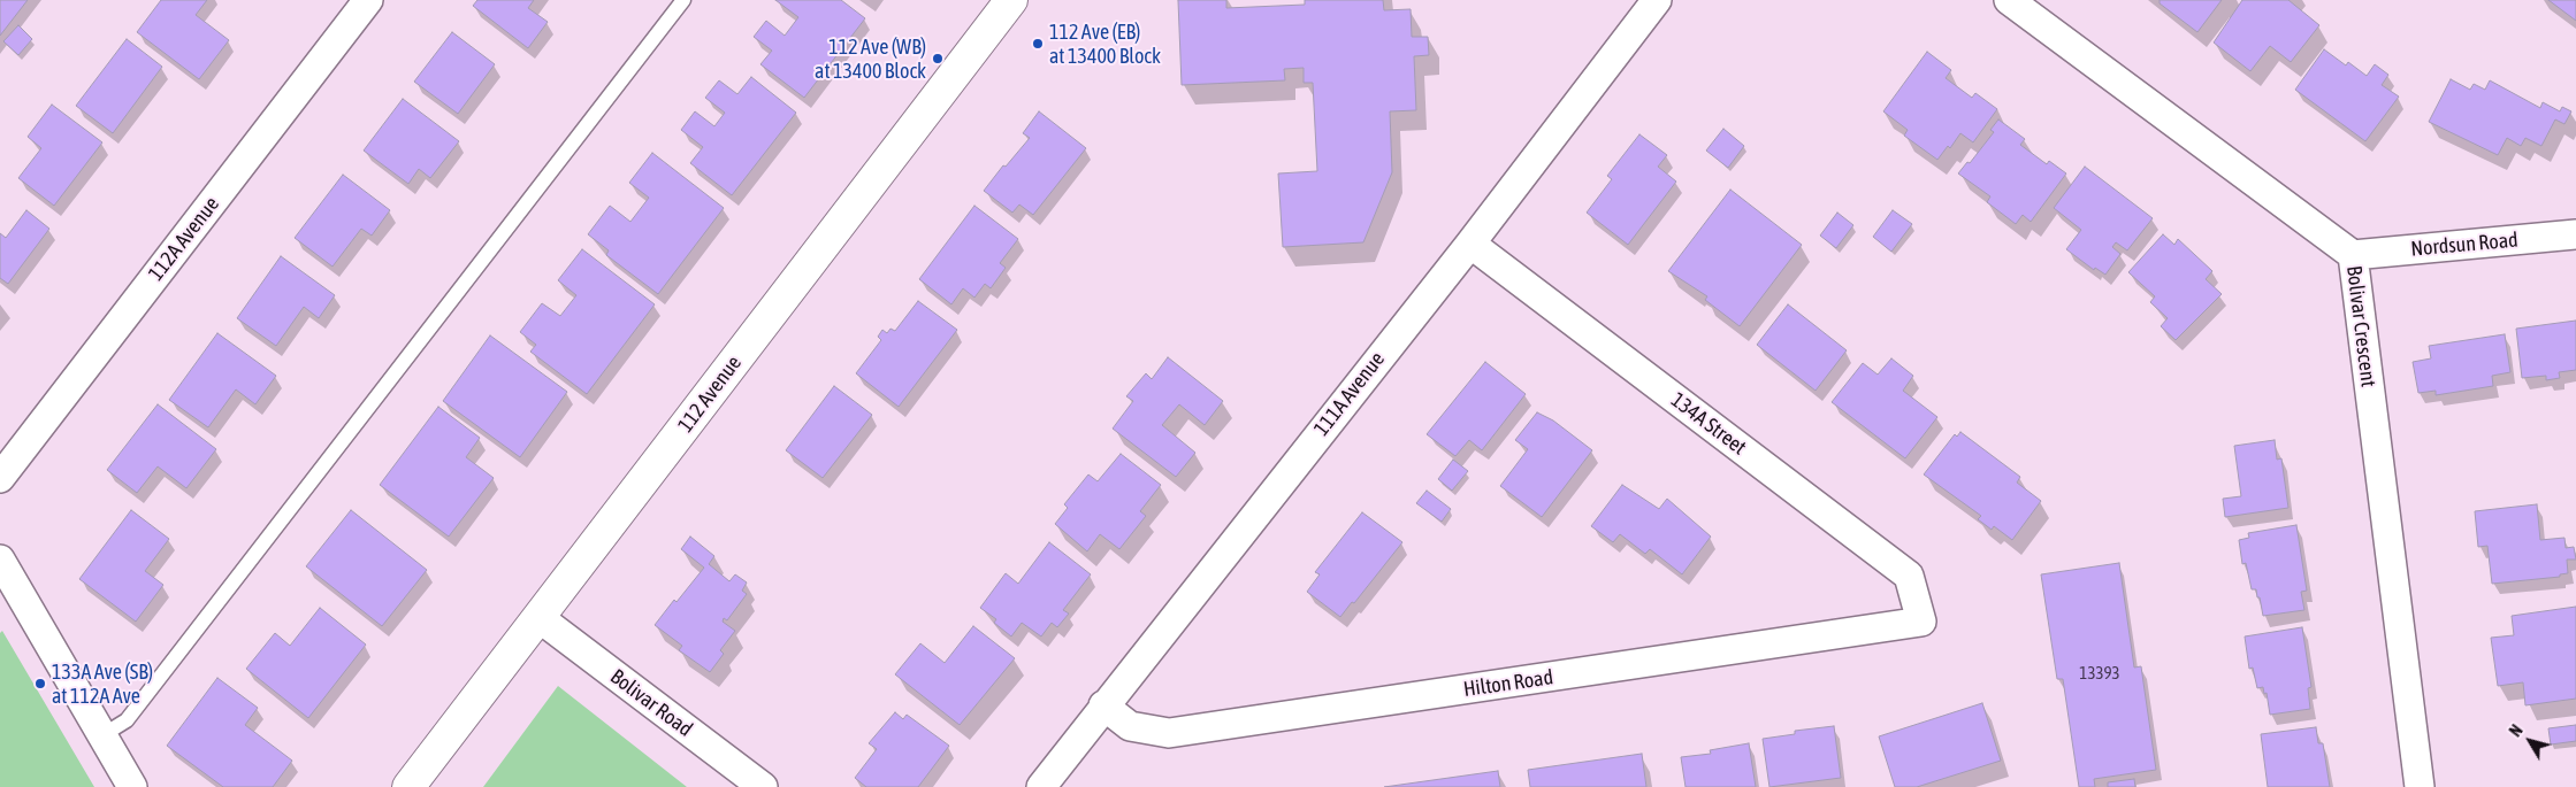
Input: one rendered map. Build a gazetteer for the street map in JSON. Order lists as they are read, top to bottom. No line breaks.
{"streets":{"main road":["112 Avenue"],"street":["112A Avenue","Nordsun Road","Bolivar Crescent","111A Avenue","134A Street","Hilton Road","Bolivar Road"]},"crossings":[["Nordsun Road","Bolivar Crescent"],["112 Avenue","Bolivar Road"],["111A Avenue","134A Street"],["111A Avenue","Hilton Road"],["134A Street","Hilton Road"]],"places":["112 Ave (EB) at 13400 Block","112 Ave (WB) at 13400 Block","133A Ave (SB) at 112A Ave"],"house_numbers":["13393"],"north":"top left"}
